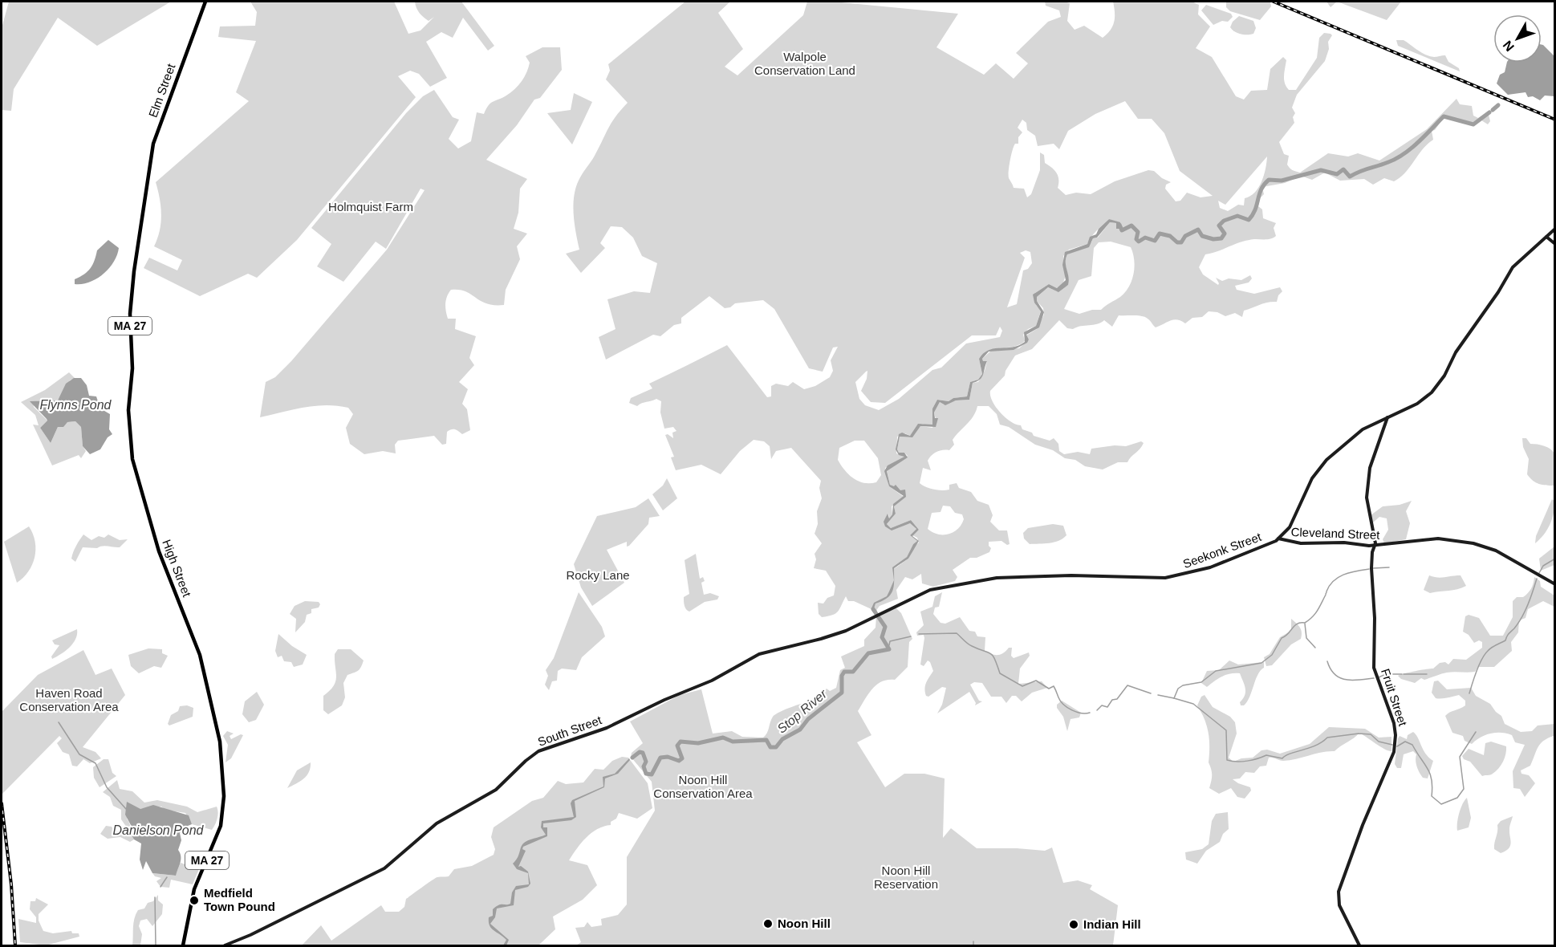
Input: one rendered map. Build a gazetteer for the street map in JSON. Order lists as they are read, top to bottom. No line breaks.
{"streets":{"main road":["Elm Street","MA 27","Cleveland Street","Seekonk Street","High Street","Fruit Street","South Street"]},"crossings":[["Elm Street","High Street"],["Cleveland Street","Seekonk Street"],["Cleveland Street","Fruit Street"],["Seekonk Street","Fruit Street"],["Seekonk Street","South Street"]],"water":["Flynns Pond","Stop River","Danielson Pond"],"parks":["Walpole Conservation Land","Holmquist Farm","Rocky Lane","Haven Road Conservation Area","Noon Hill Conservation Area","Noon Hill Reservation"],"places":["Medfield Town Pound","Noon Hill","Indian Hill"],"north":"bottom left"}
